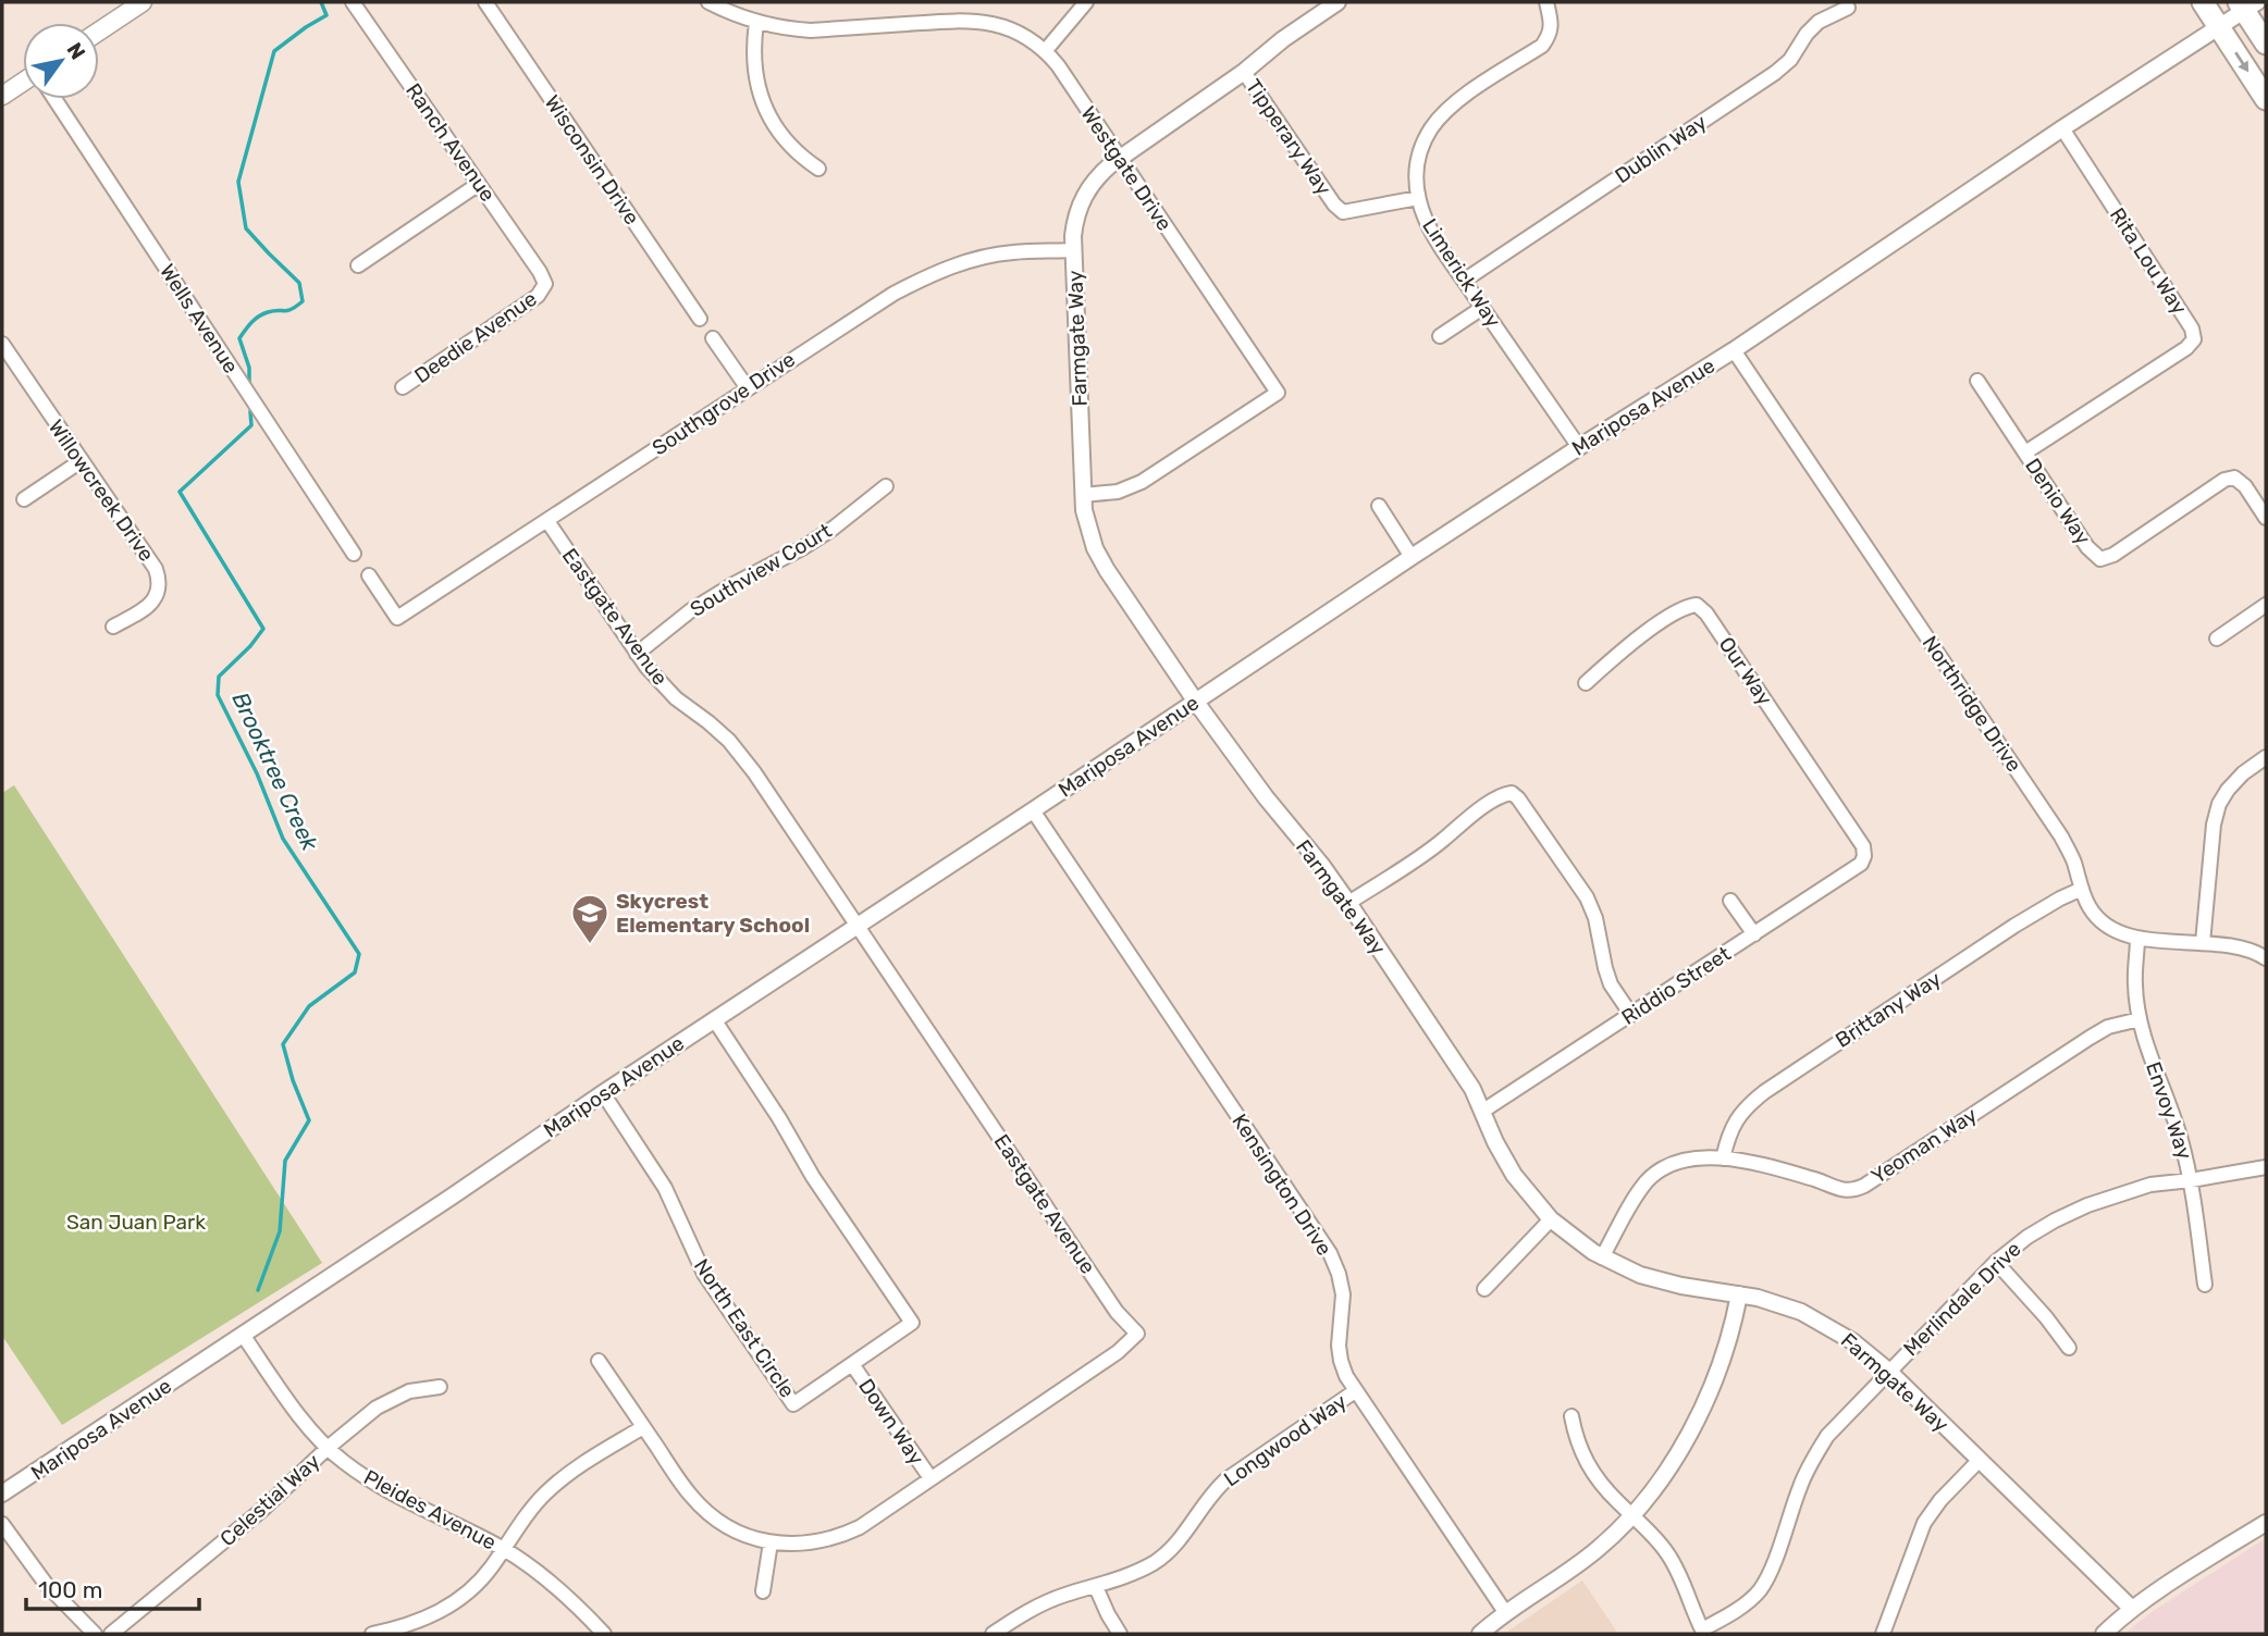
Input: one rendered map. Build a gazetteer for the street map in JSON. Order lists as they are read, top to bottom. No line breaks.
{"streets":{"street":["Tipperary Way","Ranch Avenue","Dublin Way","Wisconsin Drive","Westgate Drive","Rita Lou Way","Limerick Way","Wells Avenue","Deedie Avenue","Farmgate Way","Southgrove Drive","Mariposa Avenue","Willowcreek Drive","Denio Way","Southview Court","Eastgate Avenue","Our Way","Northridge Drive","Riddio Street","Brittany Way","Envoy Way","Yeoman Way","Kensington Drive","Merlindale Drive","North East Circle","Down Way","Longwood Way","Celestial Way","Pleides Avenue"]},"crossings":[["Tipperary Way","Limerick Way"],["Tipperary Way","Farmgate Way"],["Ranch Avenue","Deedie Avenue"],["Dublin Way","Limerick Way"],["Westgate Drive","Farmgate Way"],["Rita Lou Way","Mariposa Avenue"],["Rita Lou Way","Denio Way"],["Limerick Way","Mariposa Avenue"],["Farmgate Way","Southgrove Drive"],["Farmgate Way","Mariposa Avenue"],["Farmgate Way","Riddio Street"],["Farmgate Way","Yeoman Way"],["Farmgate Way","Merlindale Drive"],["Southgrove Drive","Eastgate Avenue"],["Mariposa Avenue","Eastgate Avenue"],["Mariposa Avenue","Northridge Drive"],["Mariposa Avenue","Kensington Drive"],["Mariposa Avenue","North East Circle"],["Mariposa Avenue","Pleides Avenue"],["Southview Court","Eastgate Avenue"],["Eastgate Avenue","Down Way"],["Our Way","Riddio Street"],["Northridge Drive","Brittany Way"],["Northridge Drive","Envoy Way"],["Brittany Way","Yeoman Way"],["Envoy Way","Yeoman Way"],["Envoy Way","Merlindale Drive"],["Kensington Drive","Longwood Way"],["North East Circle","Down Way"],["Celestial Way","Pleides Avenue"]],"water":["Brooktree Creek"],"parks":["San Juan Park"],"places":{"school or university":["Skycrest Elementary School"]},"scale_bar":"100 m","north":"top right"}
